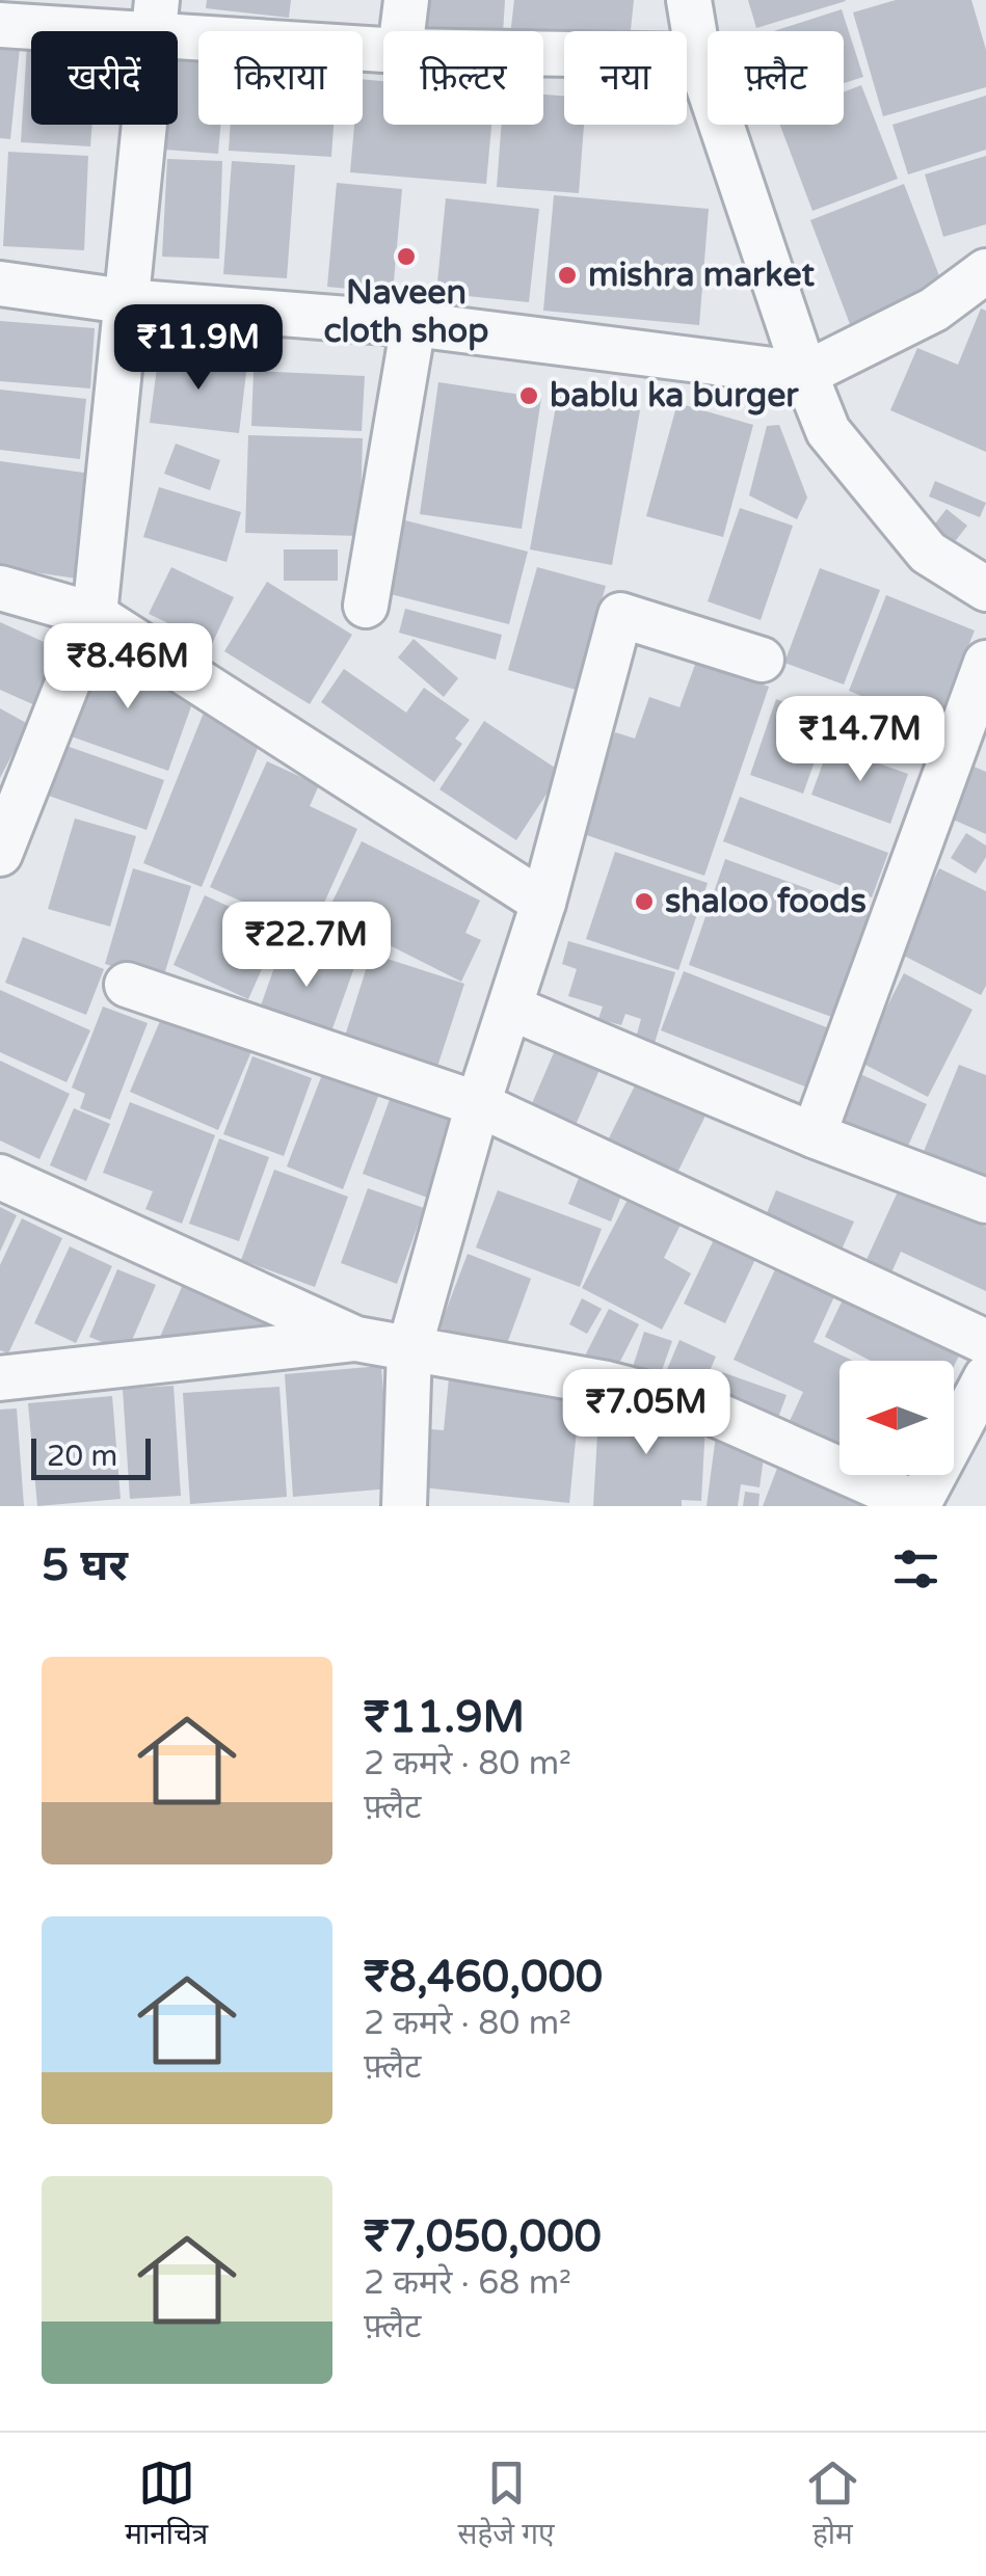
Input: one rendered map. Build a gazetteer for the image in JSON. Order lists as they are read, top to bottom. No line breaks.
{"places":["Naveen cloth shop","mishra market","bablu ka burger","shaloo foods"],"scale_bar":"20 m","north":"left","page":{"chip":["खरीदें","किराया","फ़िल्टर","नया","फ़्लैट"],"price":["₹11.9M","₹8.46M","₹14.7M","₹22.7M","₹7.05M"],"scale":"20 m","heading":"5 घर","list":[{"name":"₹11.9M","note":"2 कमरे · 80 m² · फ़्लैट"},{"name":"₹8,460,000","note":"2 कमरे · 80 m² · फ़्लैट"},{"name":"₹7,050,000","note":"2 कमरे · 68 m² · फ़्लैट"}],"tabs":["मानचित्र","सहेजे गए","होम"]}}
